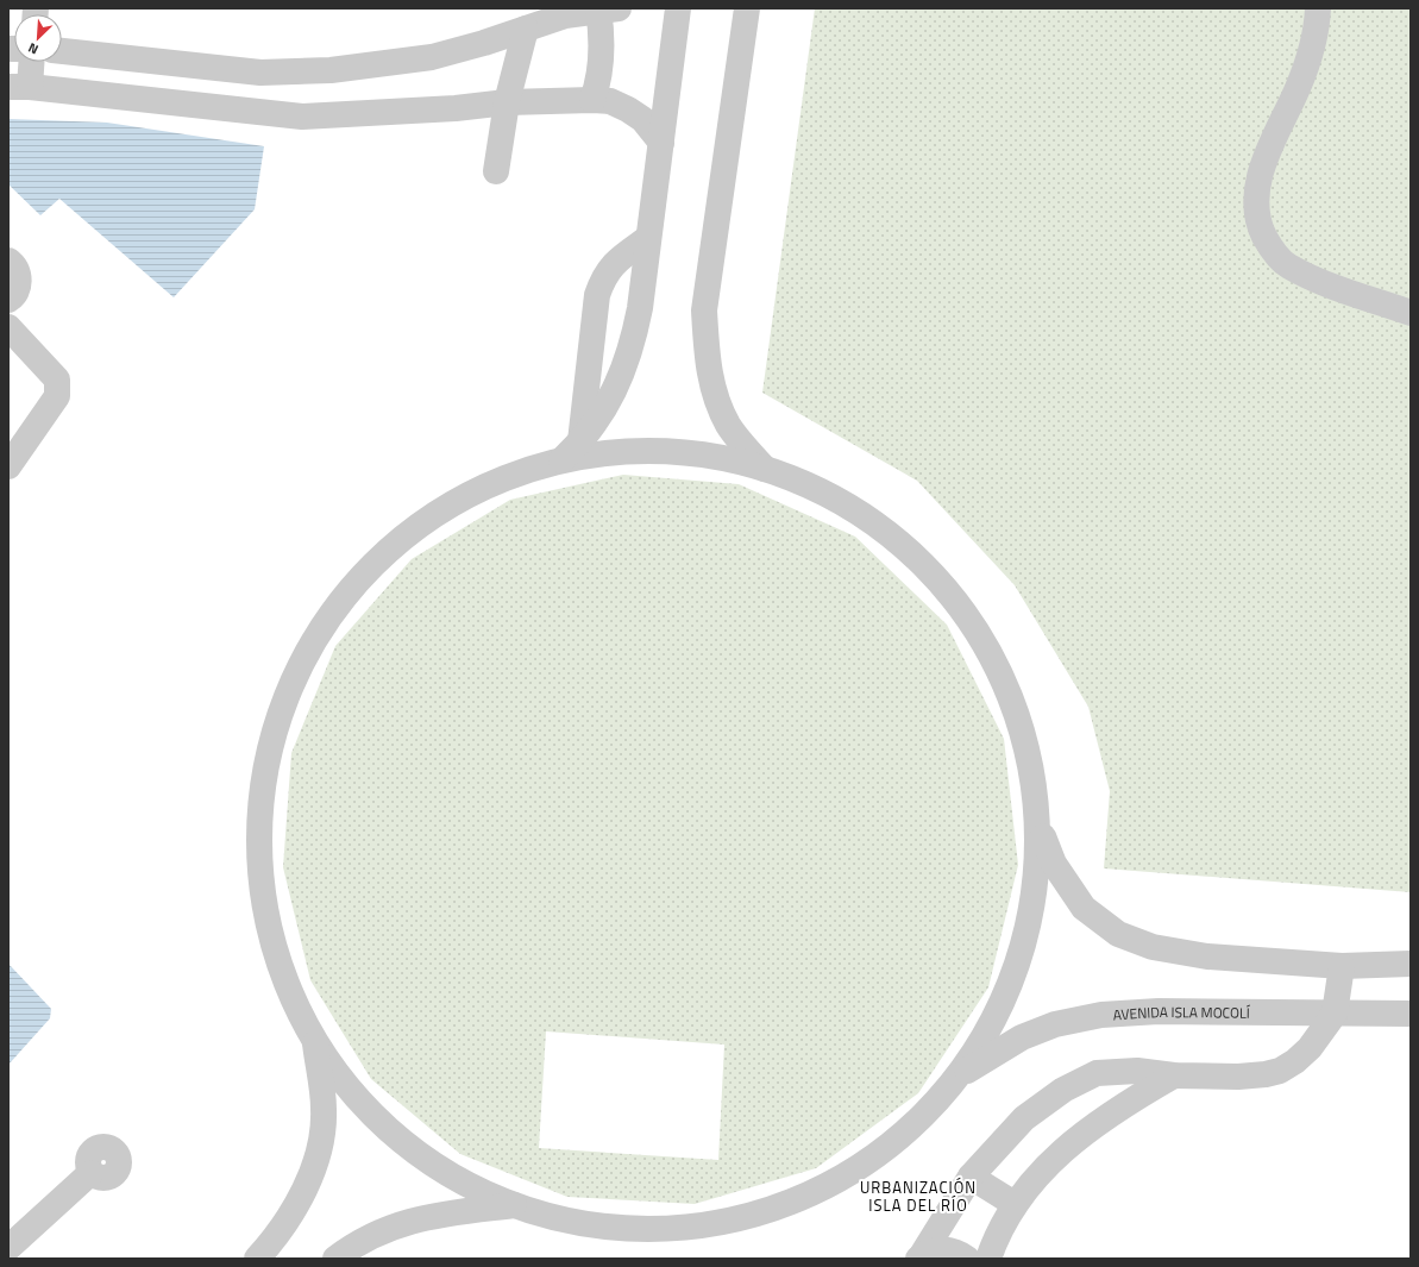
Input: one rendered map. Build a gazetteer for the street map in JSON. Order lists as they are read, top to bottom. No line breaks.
{"streets":{"street":["AVENIDA ISLA MOCOLÍ"]},"districts":["URBANIZACIÓN ISLA DEL RÍO"],"north":"bottom left"}
